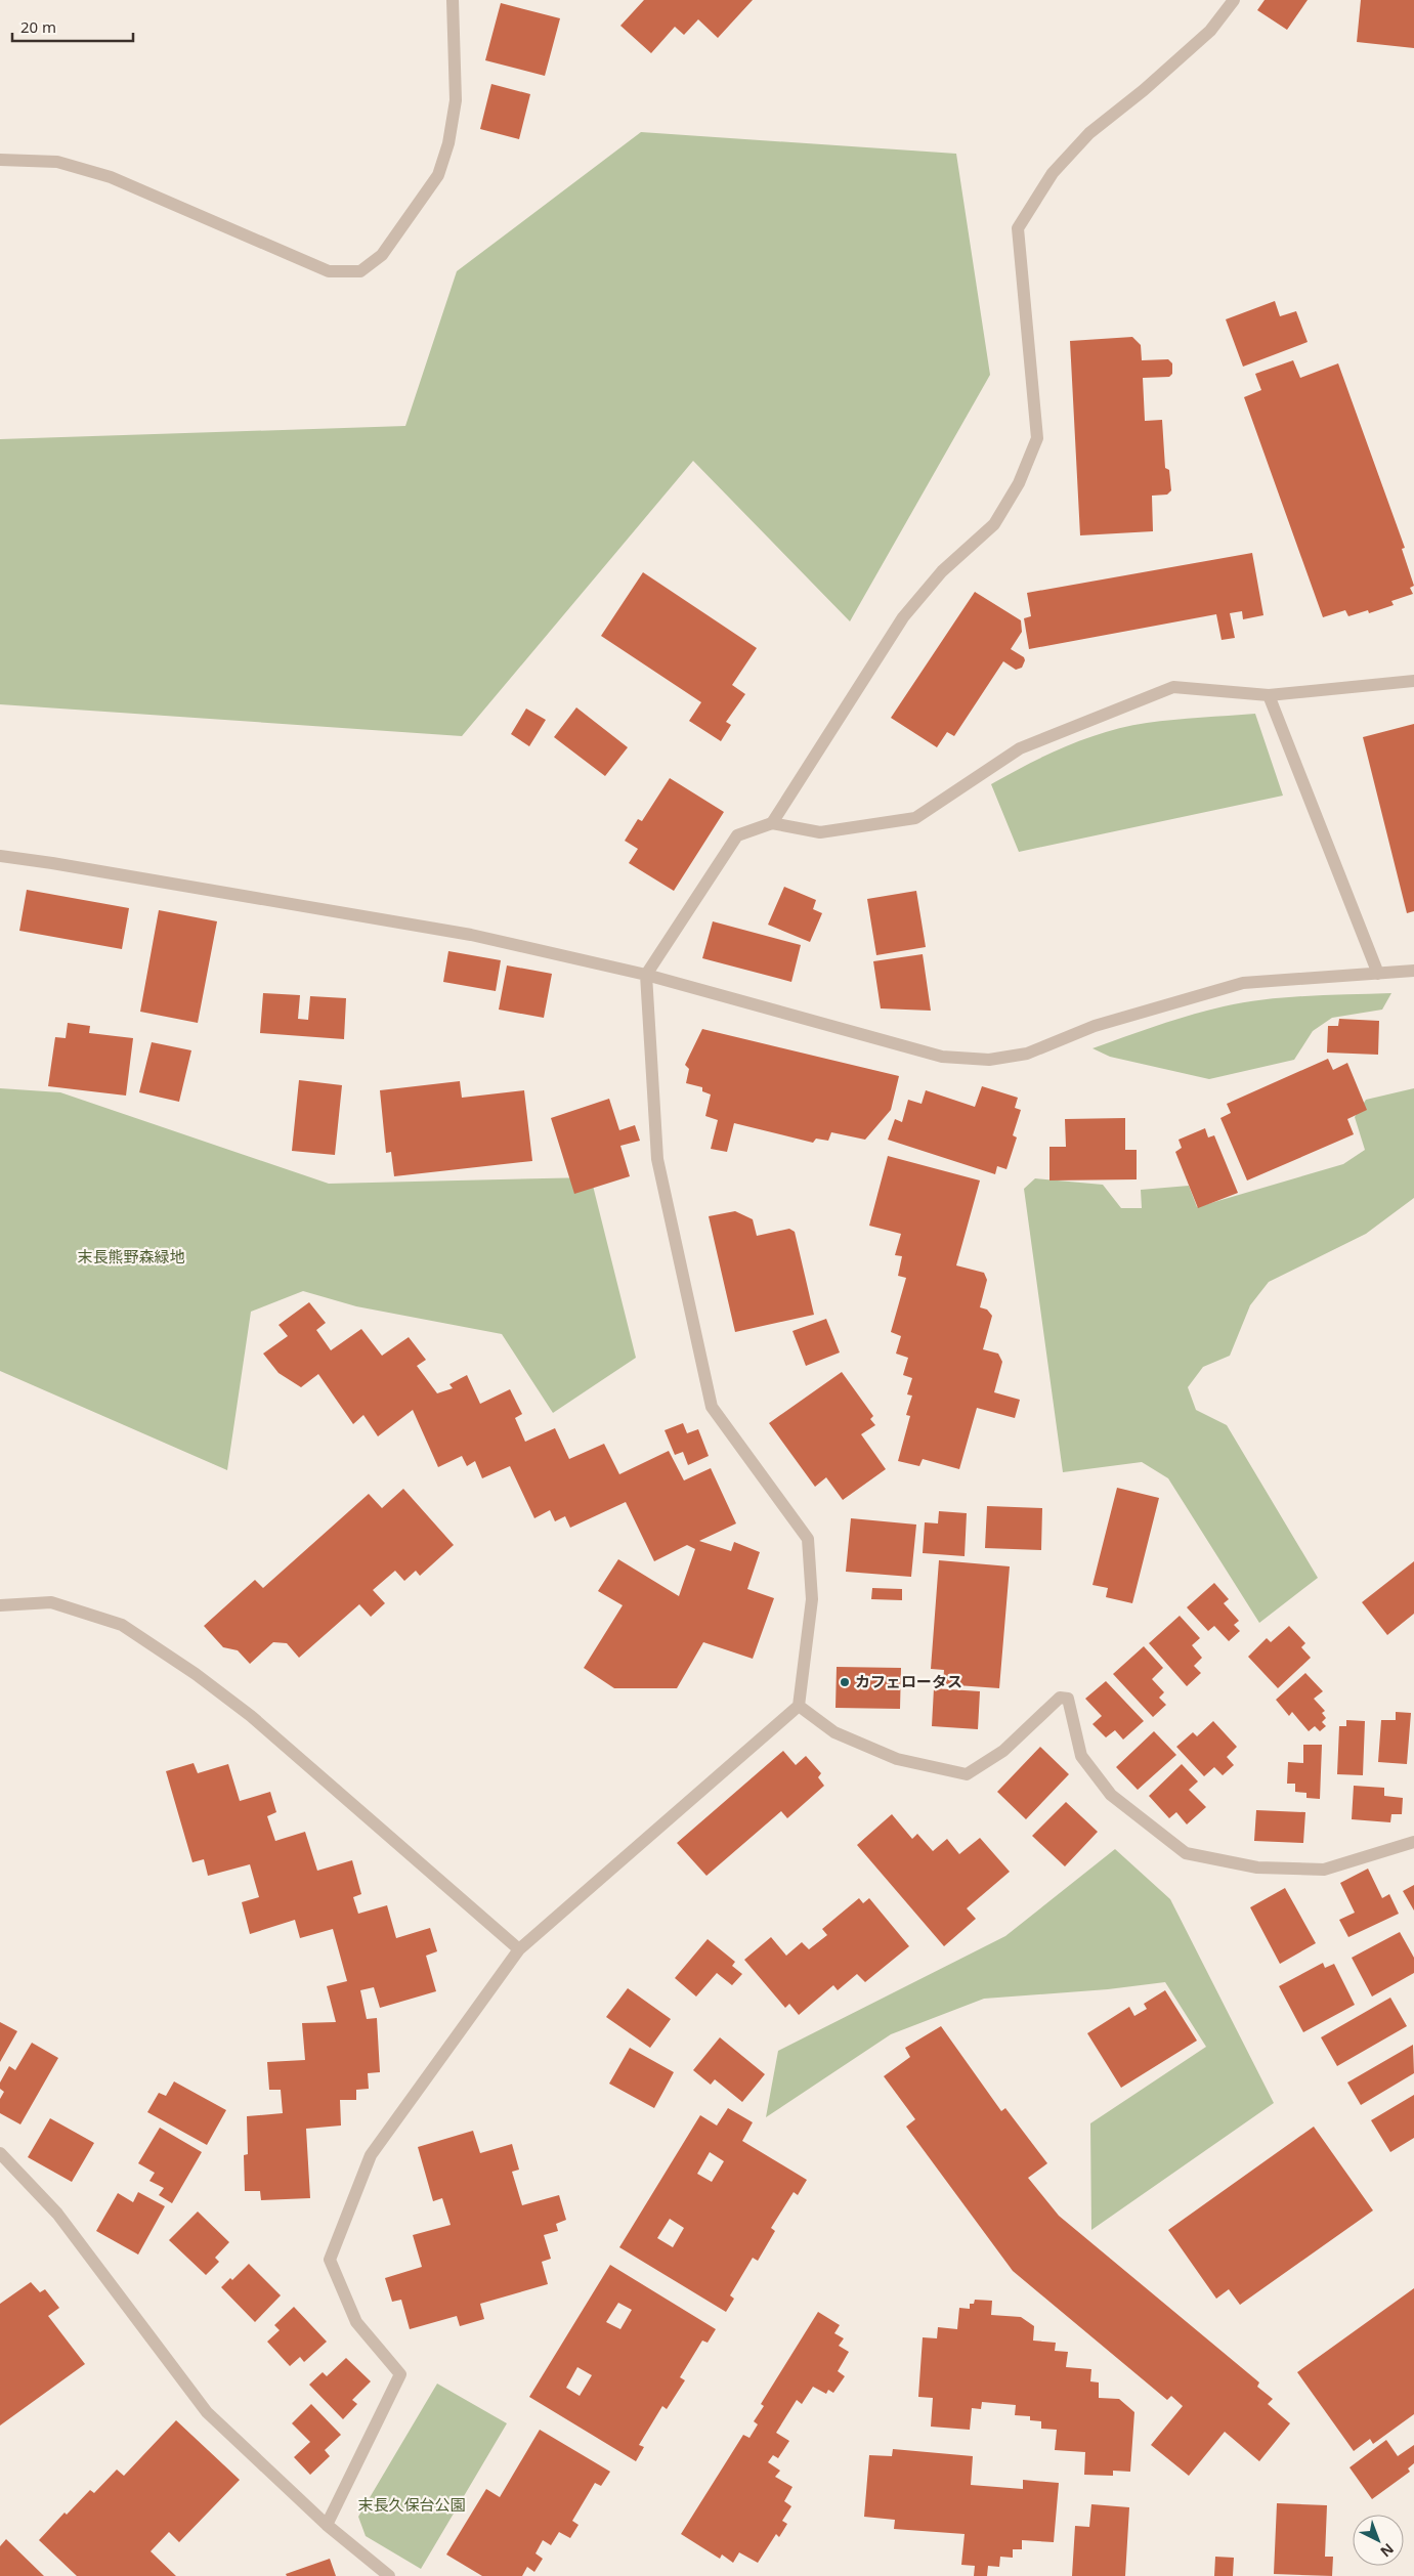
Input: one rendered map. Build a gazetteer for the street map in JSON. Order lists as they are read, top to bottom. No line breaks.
{"parks":["末長熊野森緑地","末長久保台公園"],"places":["カフェロータス"],"scale_bar":"20 m","north":"bottom right"}
